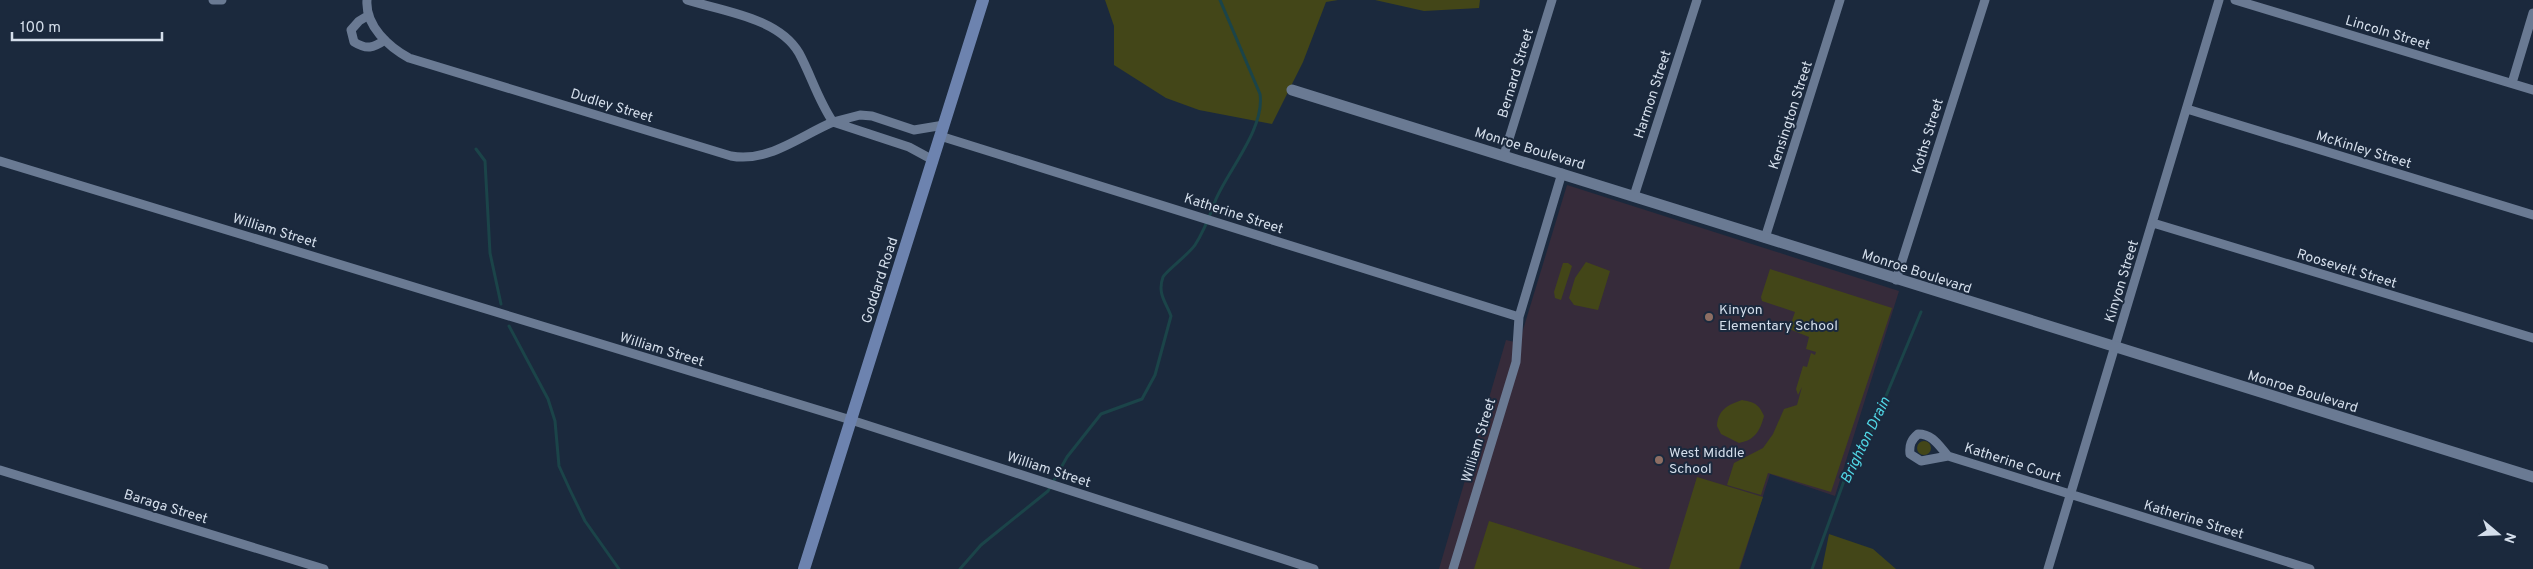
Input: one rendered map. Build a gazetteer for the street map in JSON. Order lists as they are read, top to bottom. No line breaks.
{"streets":{"main road":["Goddard Road"],"street":["Lincoln Street","Bernard Street","Harmon Street","Dudley Street","Kensington Street","Koths Street","Monroe Boulevard","McKinley Street","Katherine Street","William Street","Roosevelt Street","Kinyon Street","Katherine Court","Baraga Street"]},"crossings":[["Bernard Street","Monroe Boulevard"],["Harmon Street","Monroe Boulevard"],["Dudley Street","Katherine Street"],["Kensington Street","Monroe Boulevard"],["Koths Street","Monroe Boulevard"],["Monroe Boulevard","Kinyon Street"],["McKinley Street","Kinyon Street"],["Katherine Street","William Street"],["Katherine Street","Goddard Road"],["Katherine Street","Kinyon Street"],["Katherine Street","Katherine Court"],["William Street","Goddard Road"],["Roosevelt Street","Kinyon Street"],["Kinyon Street","Katherine Court"]],"water":["Brighton Drain"],"places":["Kinyon Elementary School","West Middle School"],"scale_bar":"100 m","north":"right"}
